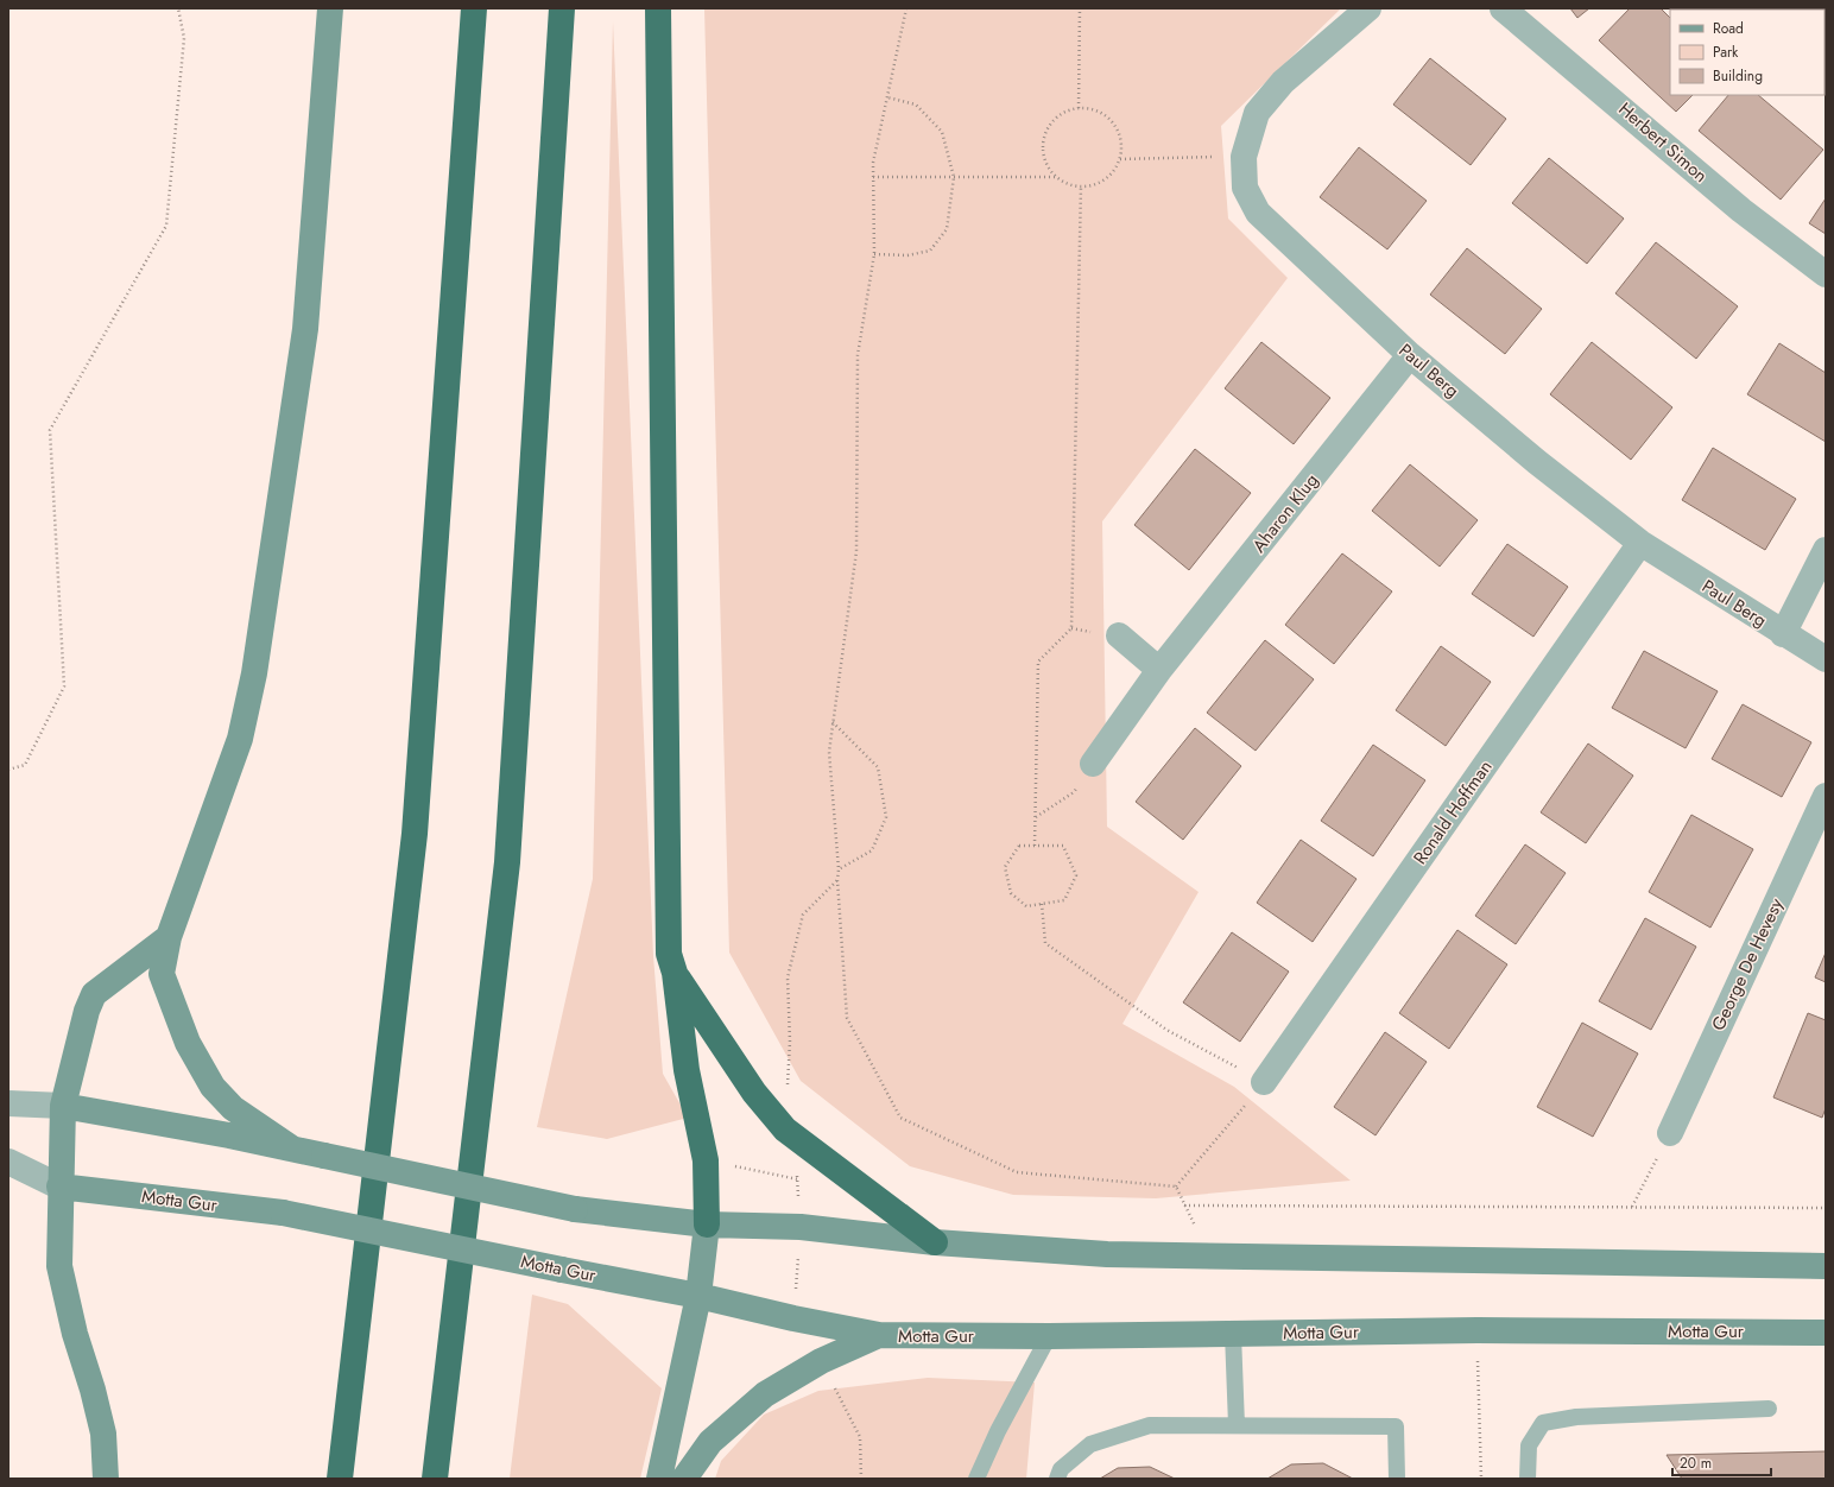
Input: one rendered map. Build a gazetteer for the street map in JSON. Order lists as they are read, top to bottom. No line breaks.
{"streets":{"main road":["Motta Gur"],"street":["Herbert Simon","Paul Berg","Aharon Klug","Ronald Hoffman","George De Hevesy"]},"crossings":[["Paul Berg","Aharon Klug"],["Paul Berg","Ronald Hoffman"]],"legend":["Road","Park","Building"],"scale_bar":"20 m"}
